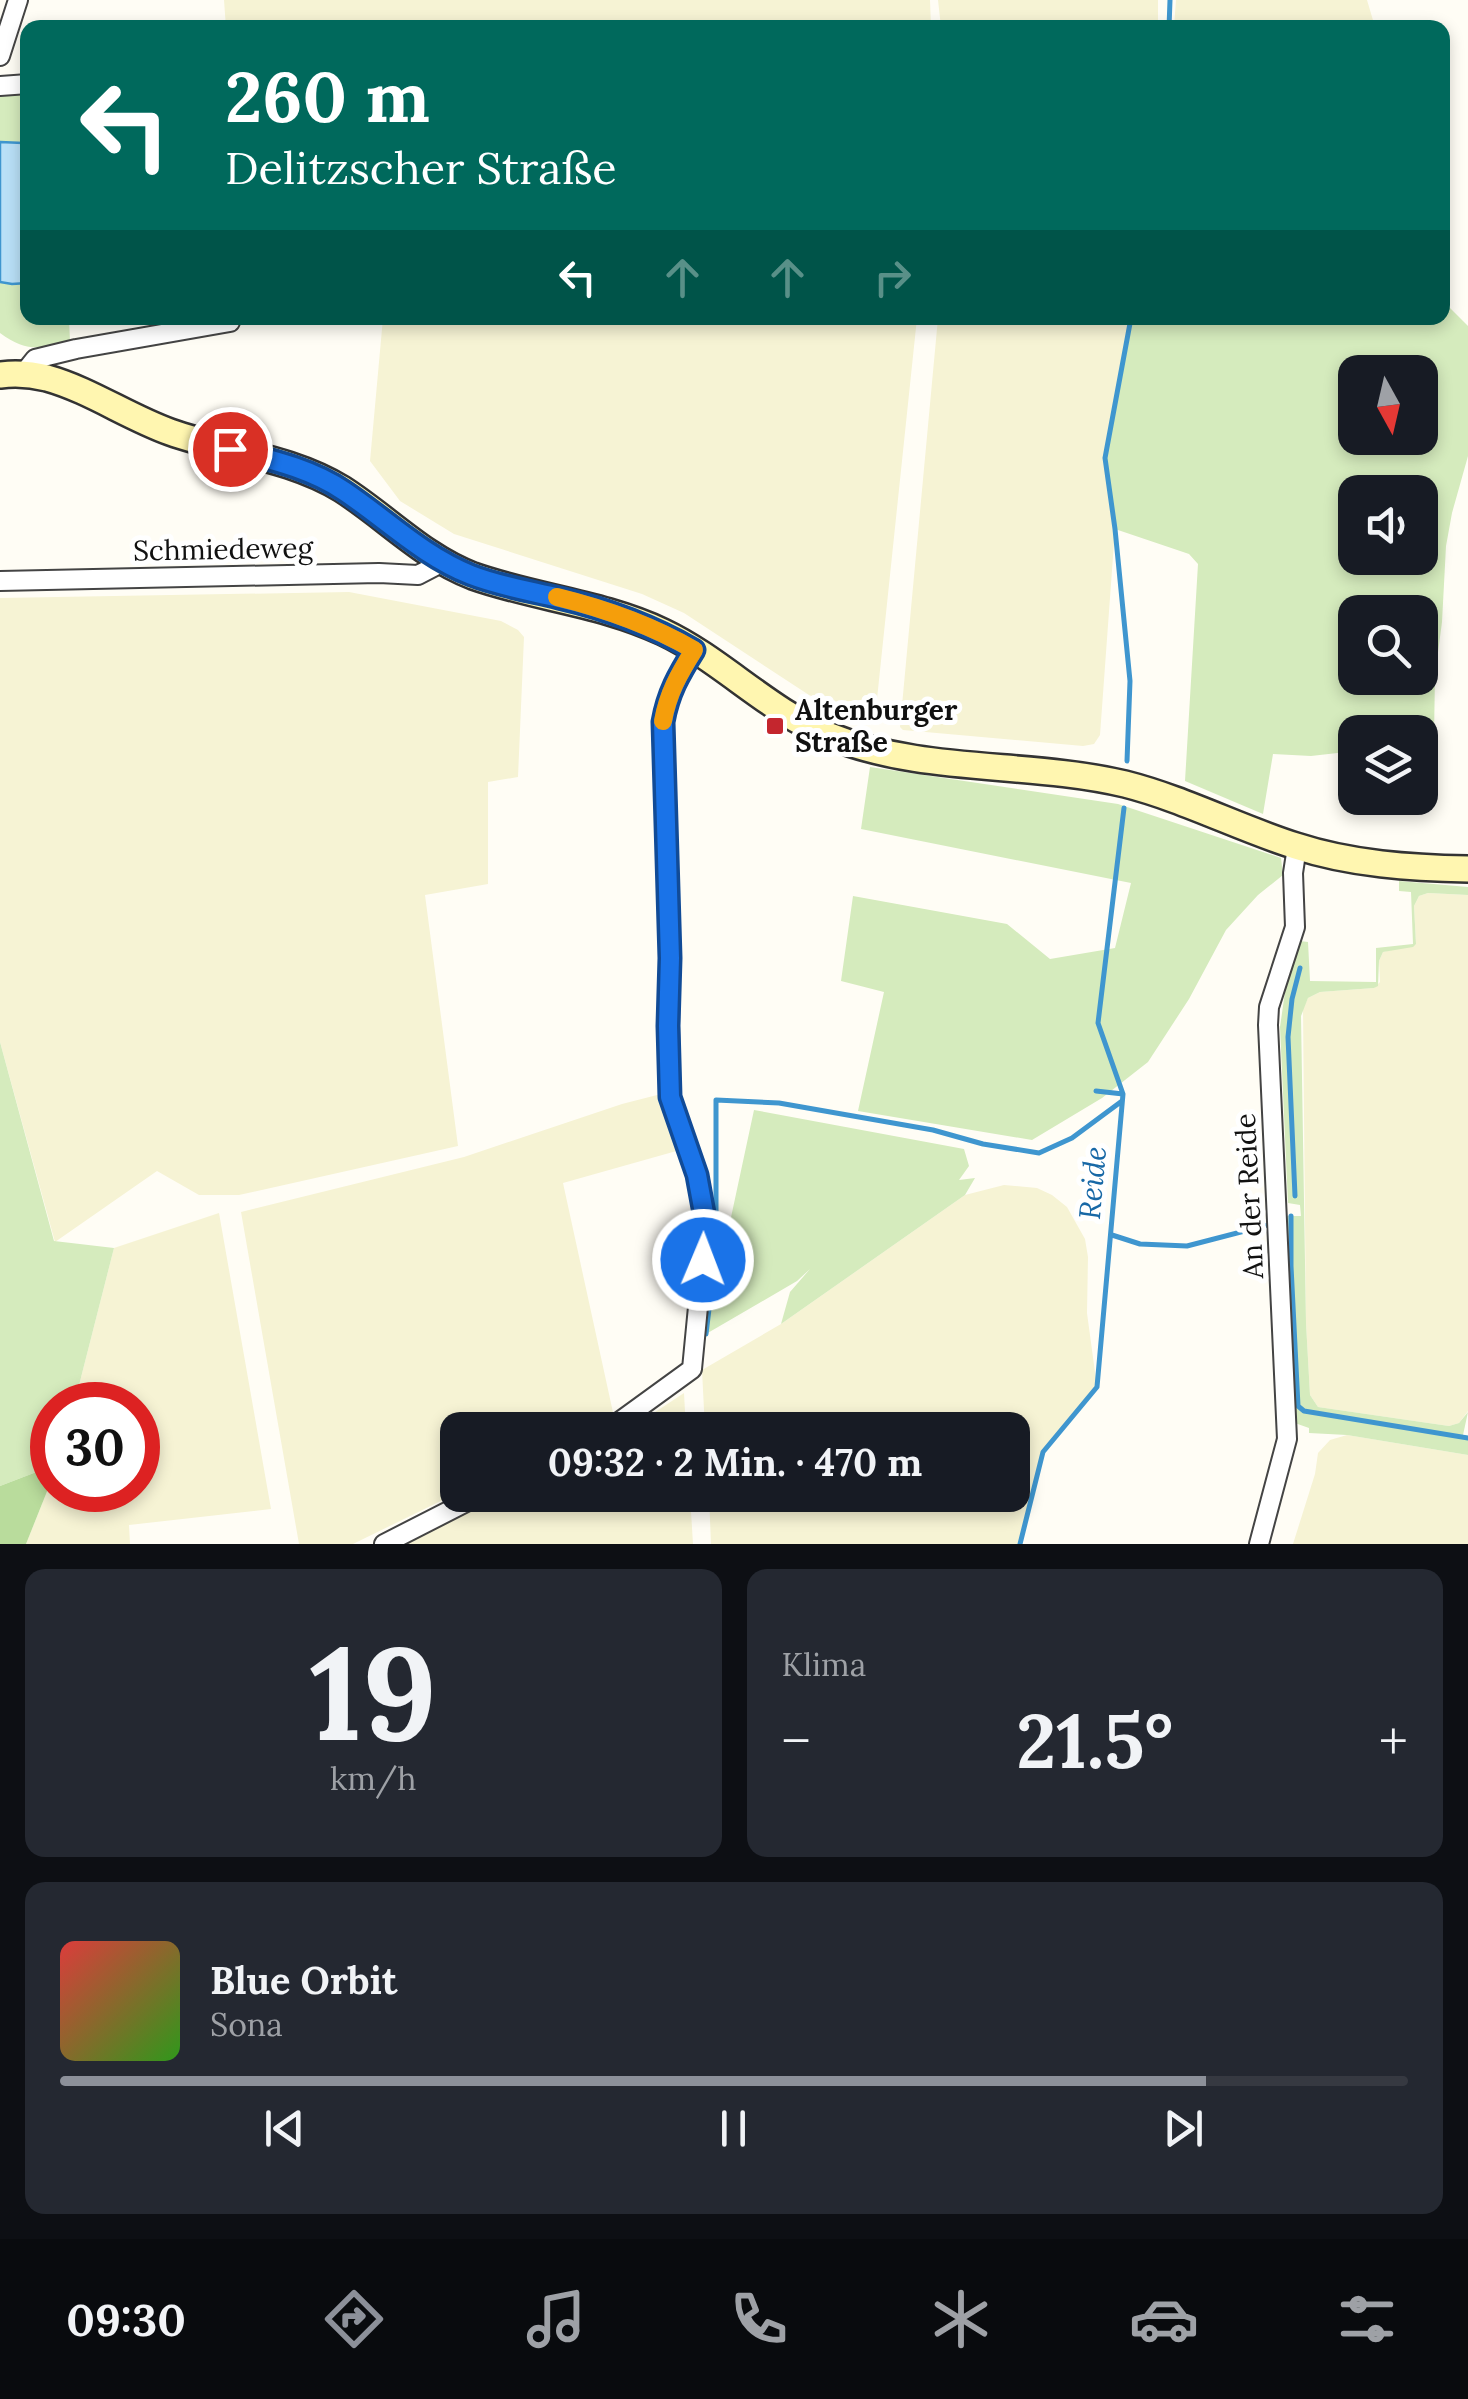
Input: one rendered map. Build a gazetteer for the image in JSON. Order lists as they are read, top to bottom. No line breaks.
{"streets":{"street":["Schmiedeweg","An der Reide"]},"water":["Reide"],"places":{"transit":["Altenburger Straße"]},"north":"bottom","page":{"turn":["260 m","Delitzscher Straße"],"limit":"30","trip":"09:32 · 2 Min. · 470 m","tile":[["19","km/h"],"Klima"],"heat":["−","21.5°","+"],"song":["Blue Orbit","Sona"],"tabs":"09:30"}}
